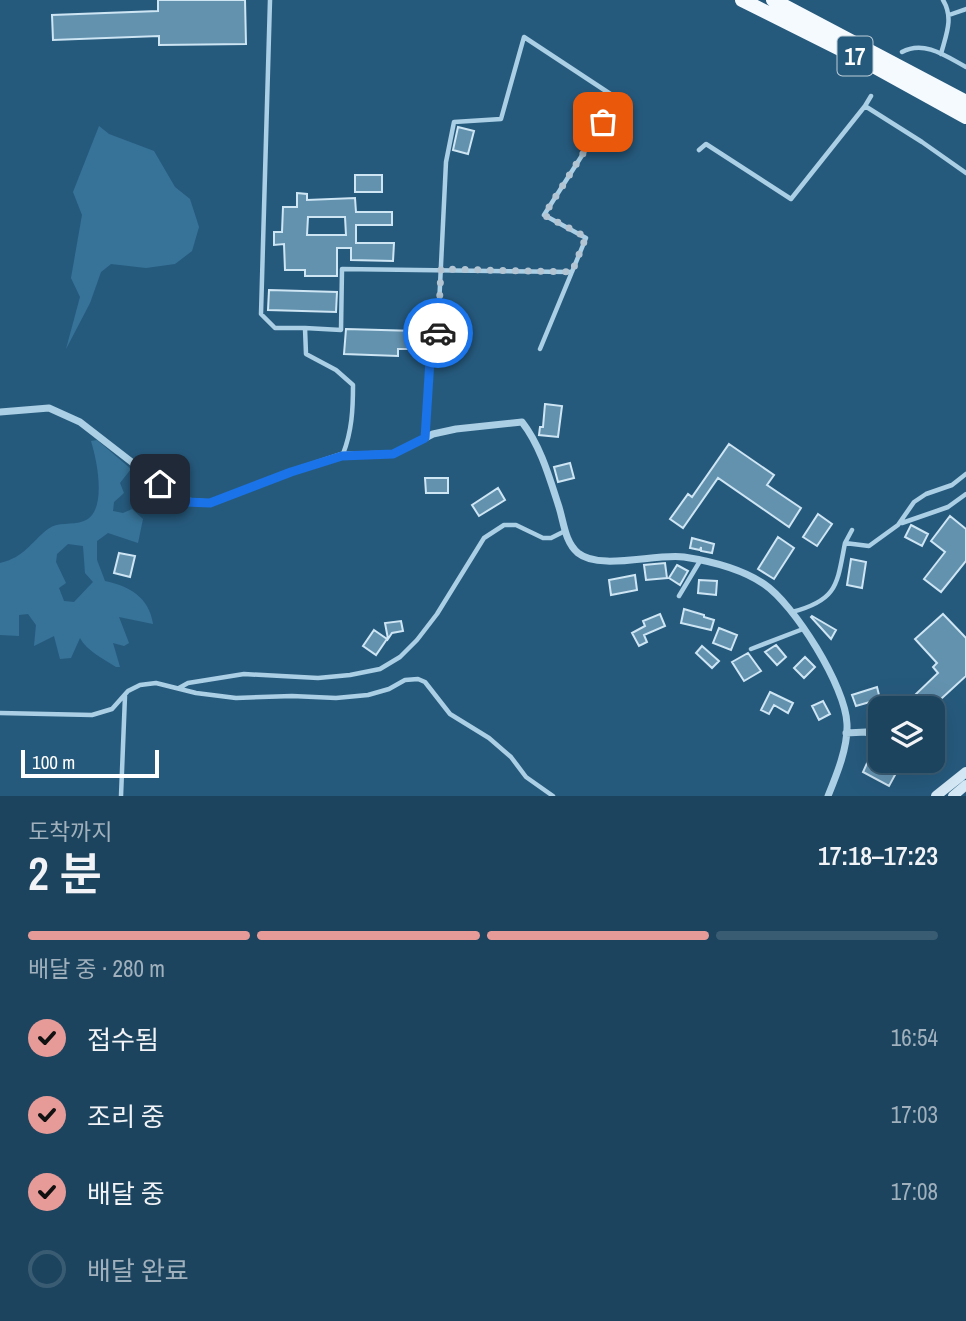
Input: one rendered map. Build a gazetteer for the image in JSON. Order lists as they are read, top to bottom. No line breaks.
{"streets":{"highway":["17"]},"scale_bar":"100 m","page":{"scale":"100 m","heading":["2 분","도착까지","17:18–17:23"],"bar":"배달 중 · 280 m","list":[["접수됨","16:54"],["조리 중","17:03"],["배달 중","17:08"],"배달 완료"]}}
